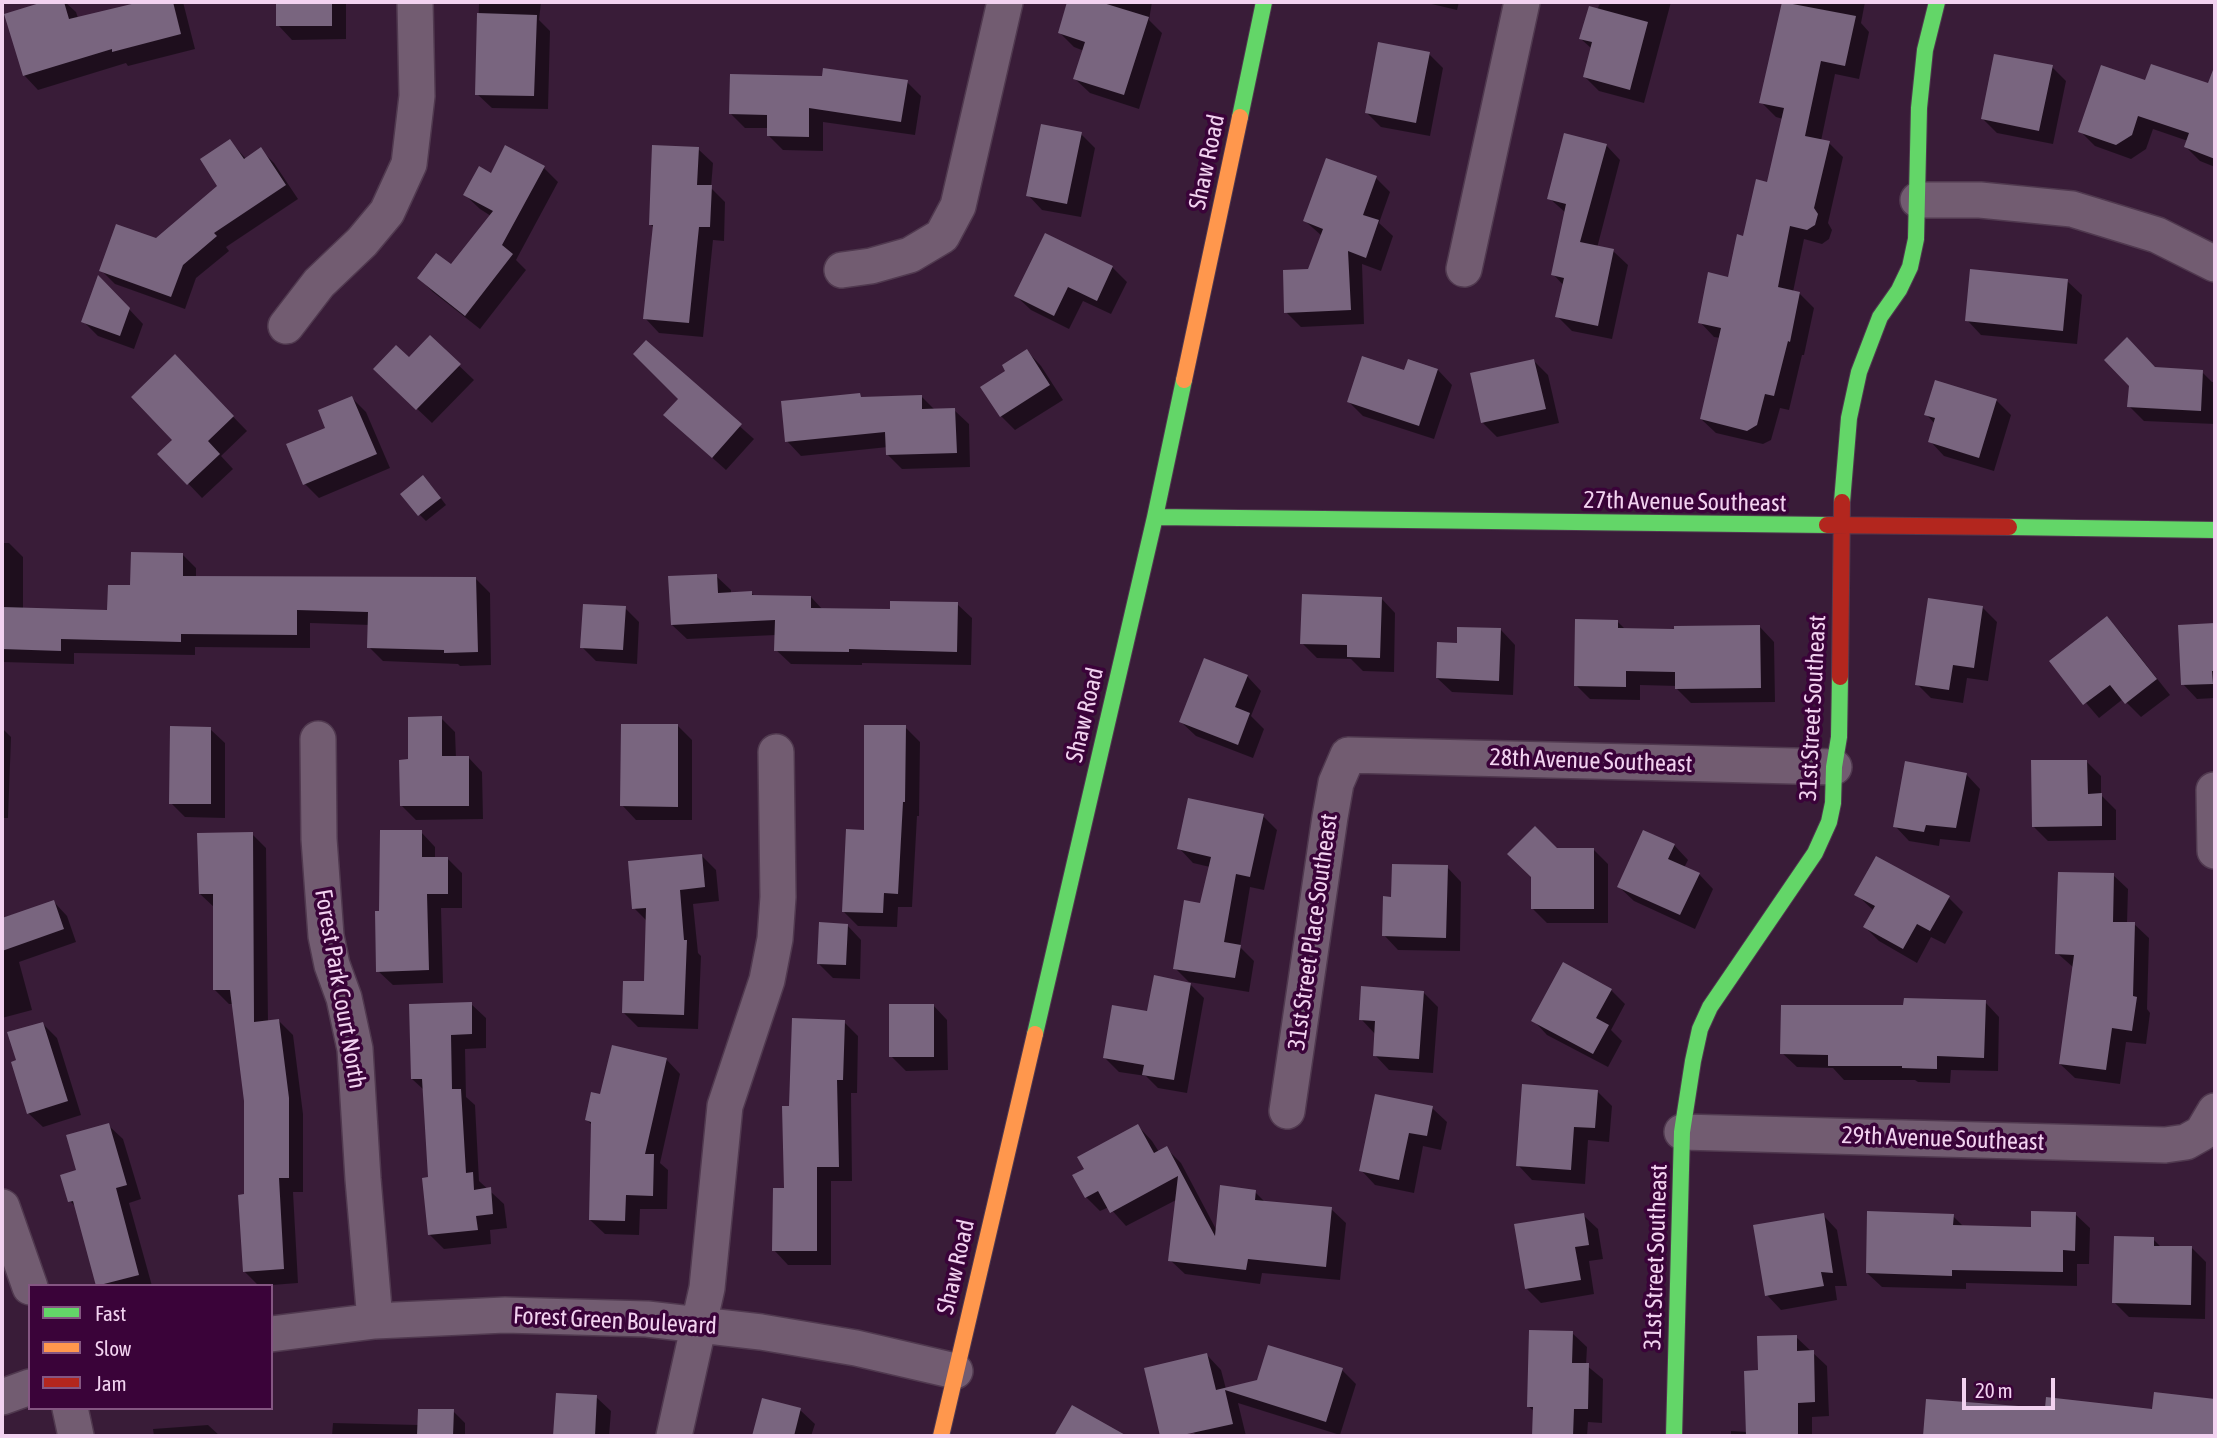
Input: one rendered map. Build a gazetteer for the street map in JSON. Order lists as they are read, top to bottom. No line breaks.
{"streets":{"street":["Shaw Road","27th Avenue Southeast","31st Street Southeast","28th Avenue Southeast","31st Street Place Southeast","Forest Park Court North","29th Avenue Southeast","Forest Green Boulevard"]},"crossings":[["Shaw Road","27th Avenue Southeast"],["Shaw Road","Forest Green Boulevard"],["27th Avenue Southeast","31st Street Southeast"],["31st Street Southeast","28th Avenue Southeast"],["31st Street Southeast","29th Avenue Southeast"],["28th Avenue Southeast","31st Street Place Southeast"],["Forest Park Court North","Forest Green Boulevard"]],"legend":["Fast","Slow","Jam"],"scale_bar":"20 m"}
